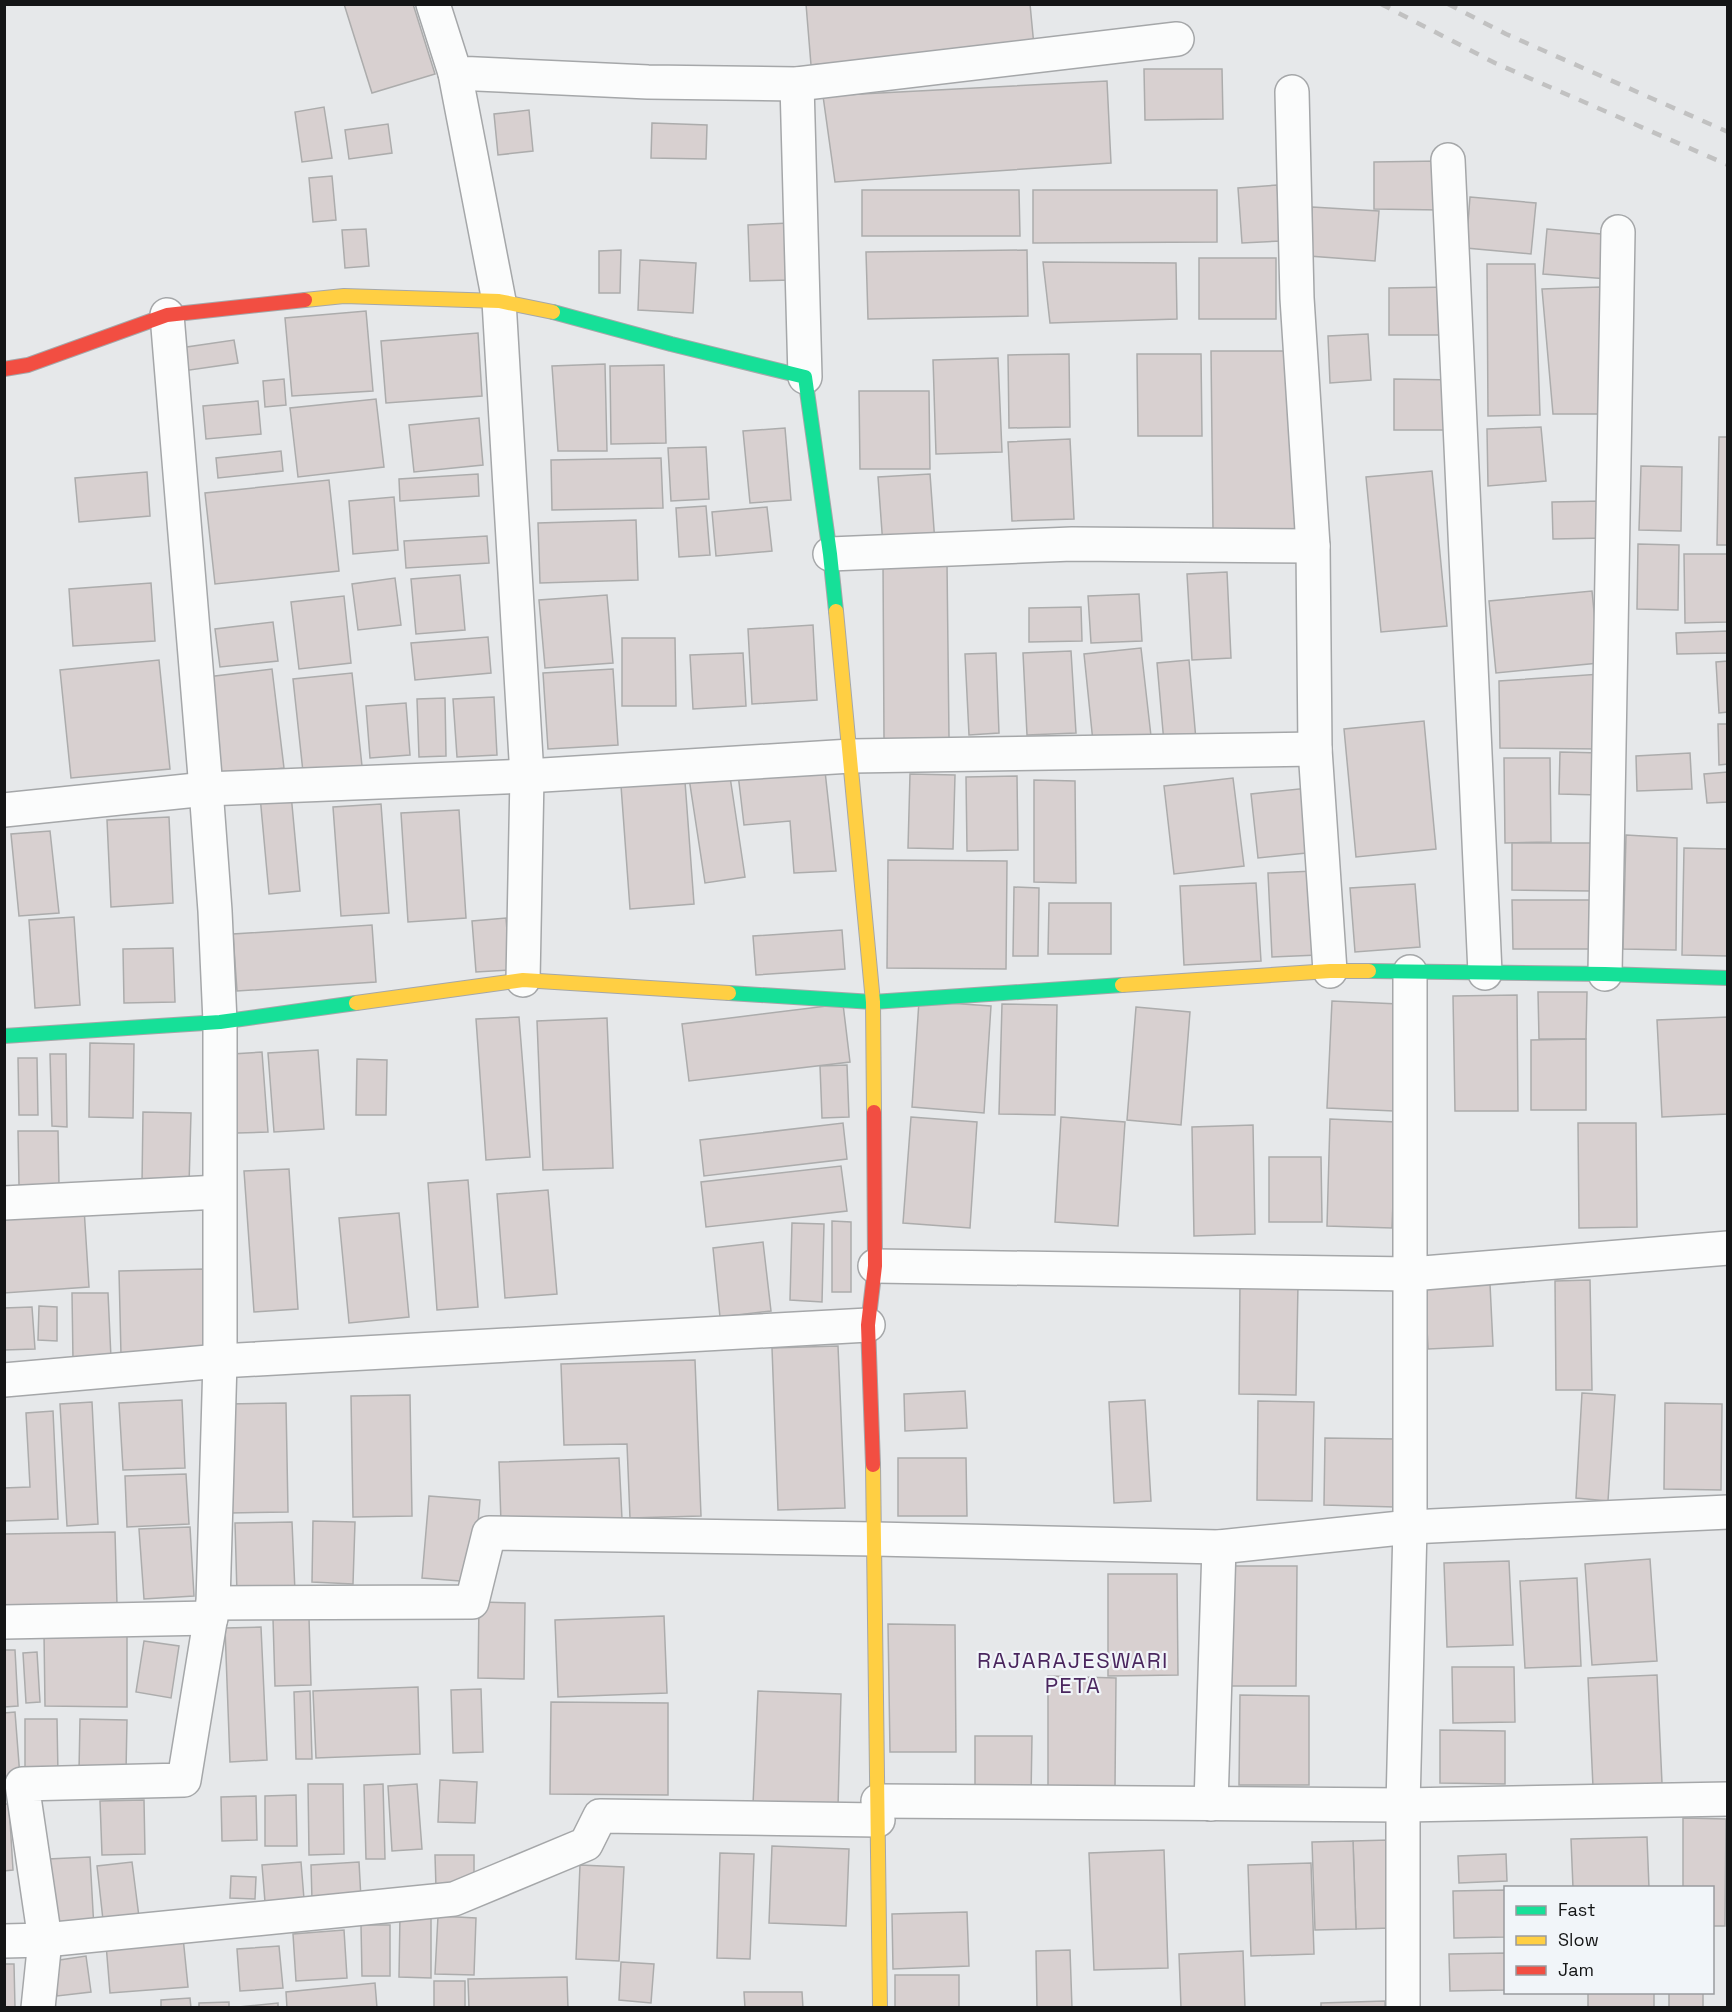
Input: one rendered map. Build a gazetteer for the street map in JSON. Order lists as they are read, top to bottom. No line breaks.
{"districts":["RAJARAJESWARI PETA"],"legend":["Fast","Slow","Jam"]}
